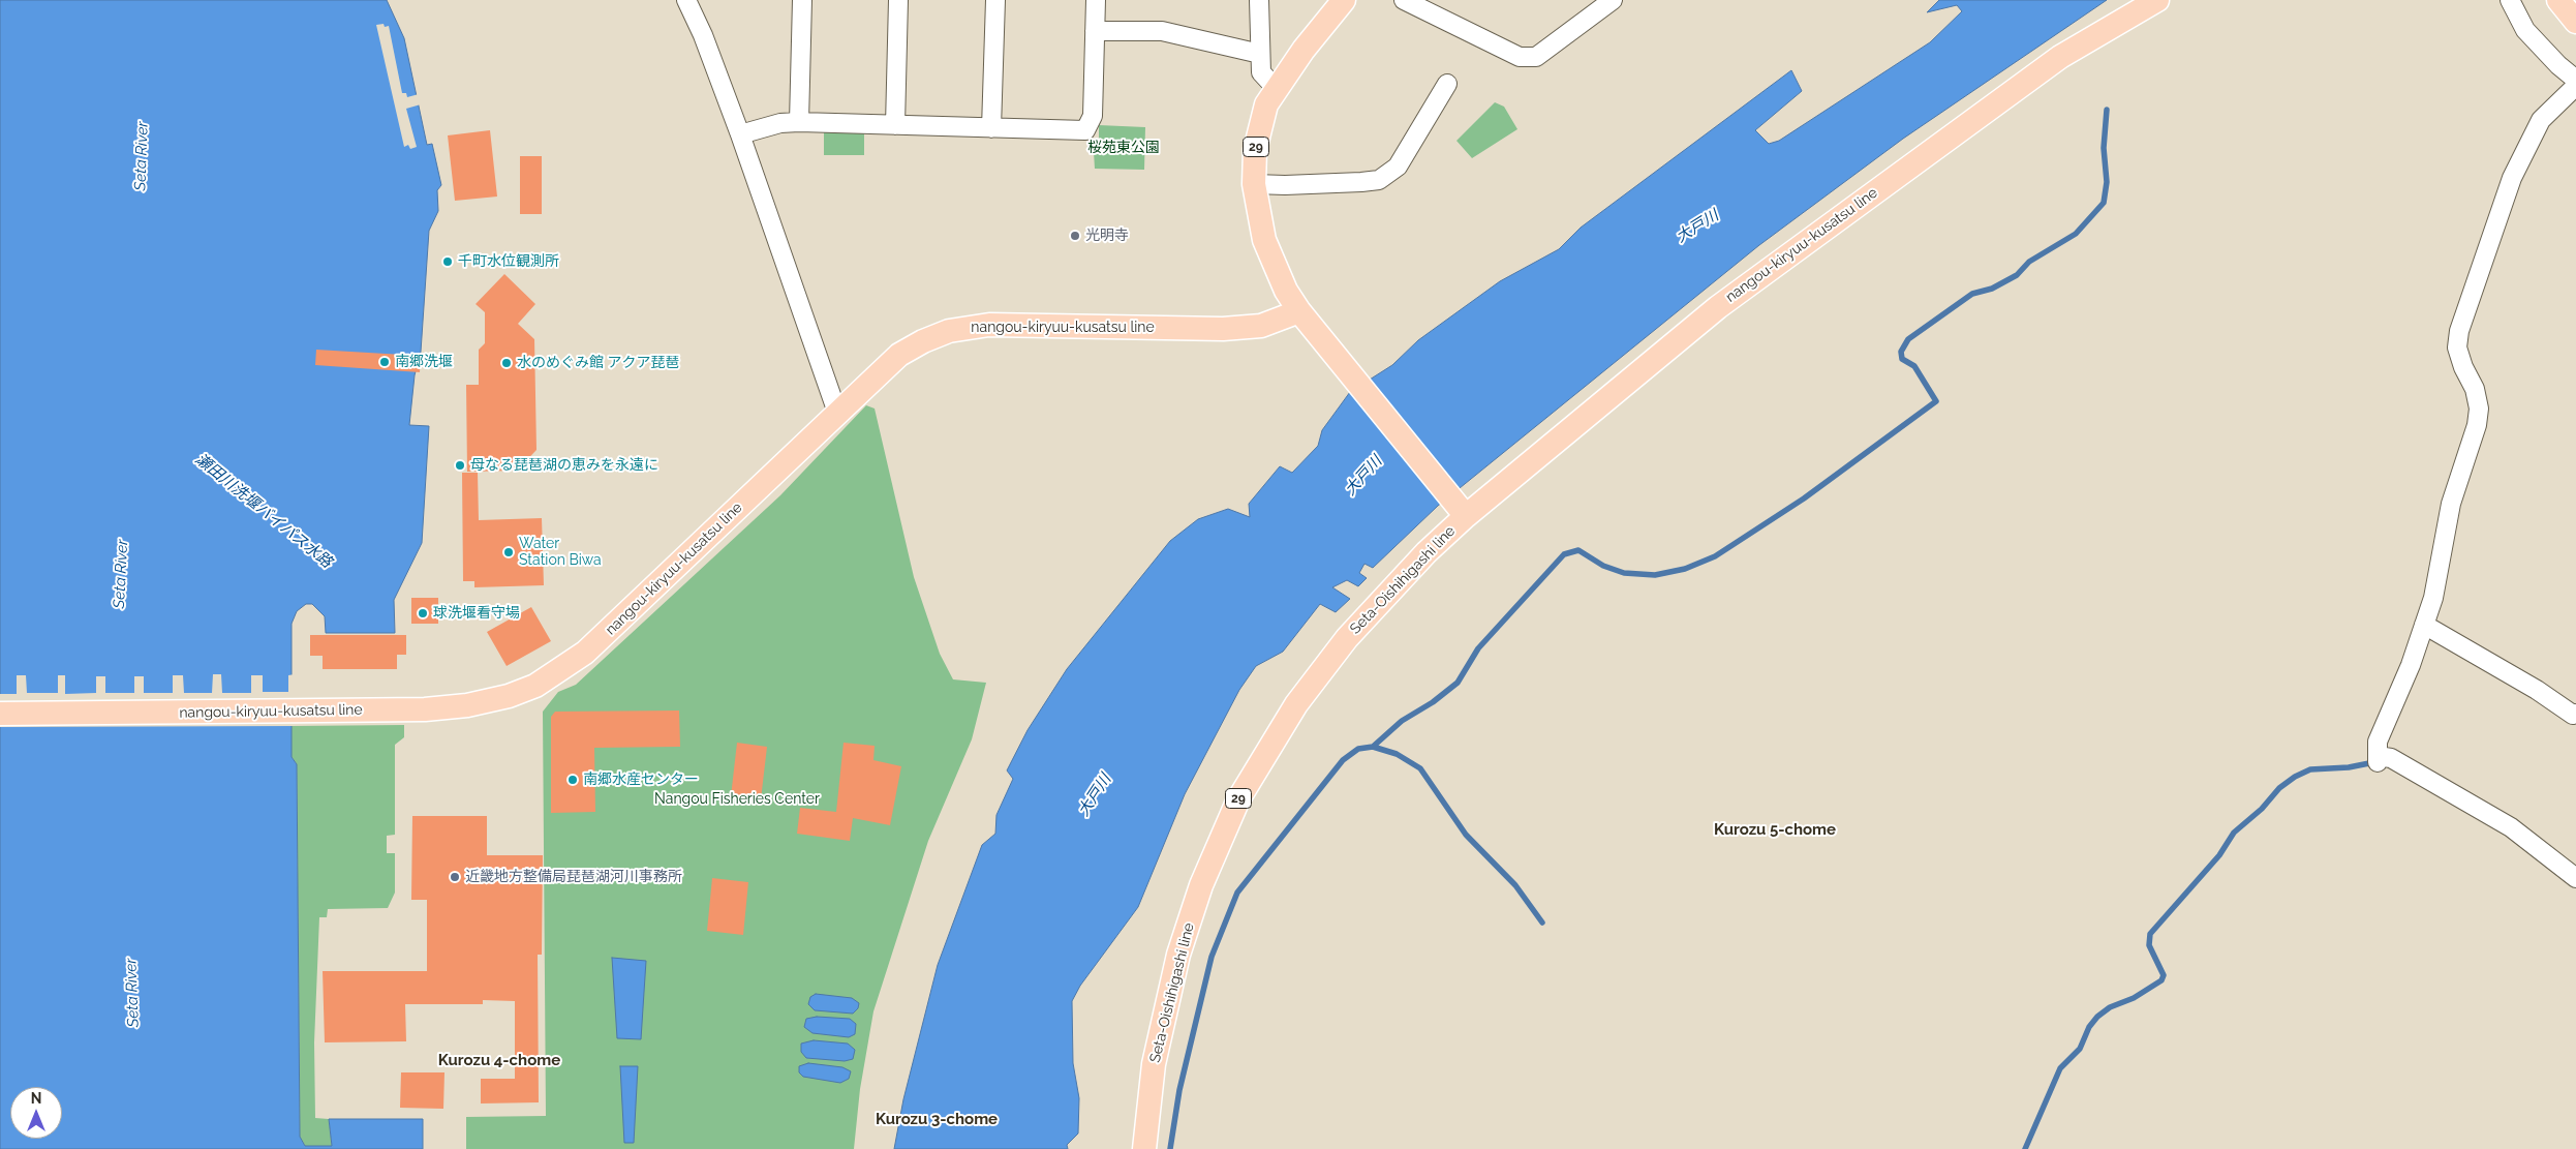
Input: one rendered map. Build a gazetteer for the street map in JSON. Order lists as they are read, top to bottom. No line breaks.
{"streets":{"main road":["29","nangou-kiryuu-kusatsu line","Seta-Oishihigashi line"]},"crossings":[["29","nangou-kiryuu-kusatsu line"],["29","Seta-Oishihigashi line"],["nangou-kiryuu-kusatsu line","Seta-Oishihigashi line"]],"districts":["Kurozu 5-chome","Kurozu 4-chome","Kurozu 3-chome"],"water":["Seta River","大戸川","瀬田川洗堰バイパス水路"],"parks":["桜苑東公園","Nangou Fisheries Center"],"places":["光明寺","千町水位観測所","南郷洗堰","水のめぐみ館 アクア琵琶","母なる琵琶湖の恵みを永遠に","Water Station Biwa","球洗堰看守場","南郷水産センター","近畿地方整備局琵琶湖河川事務所"],"north":"top"}
